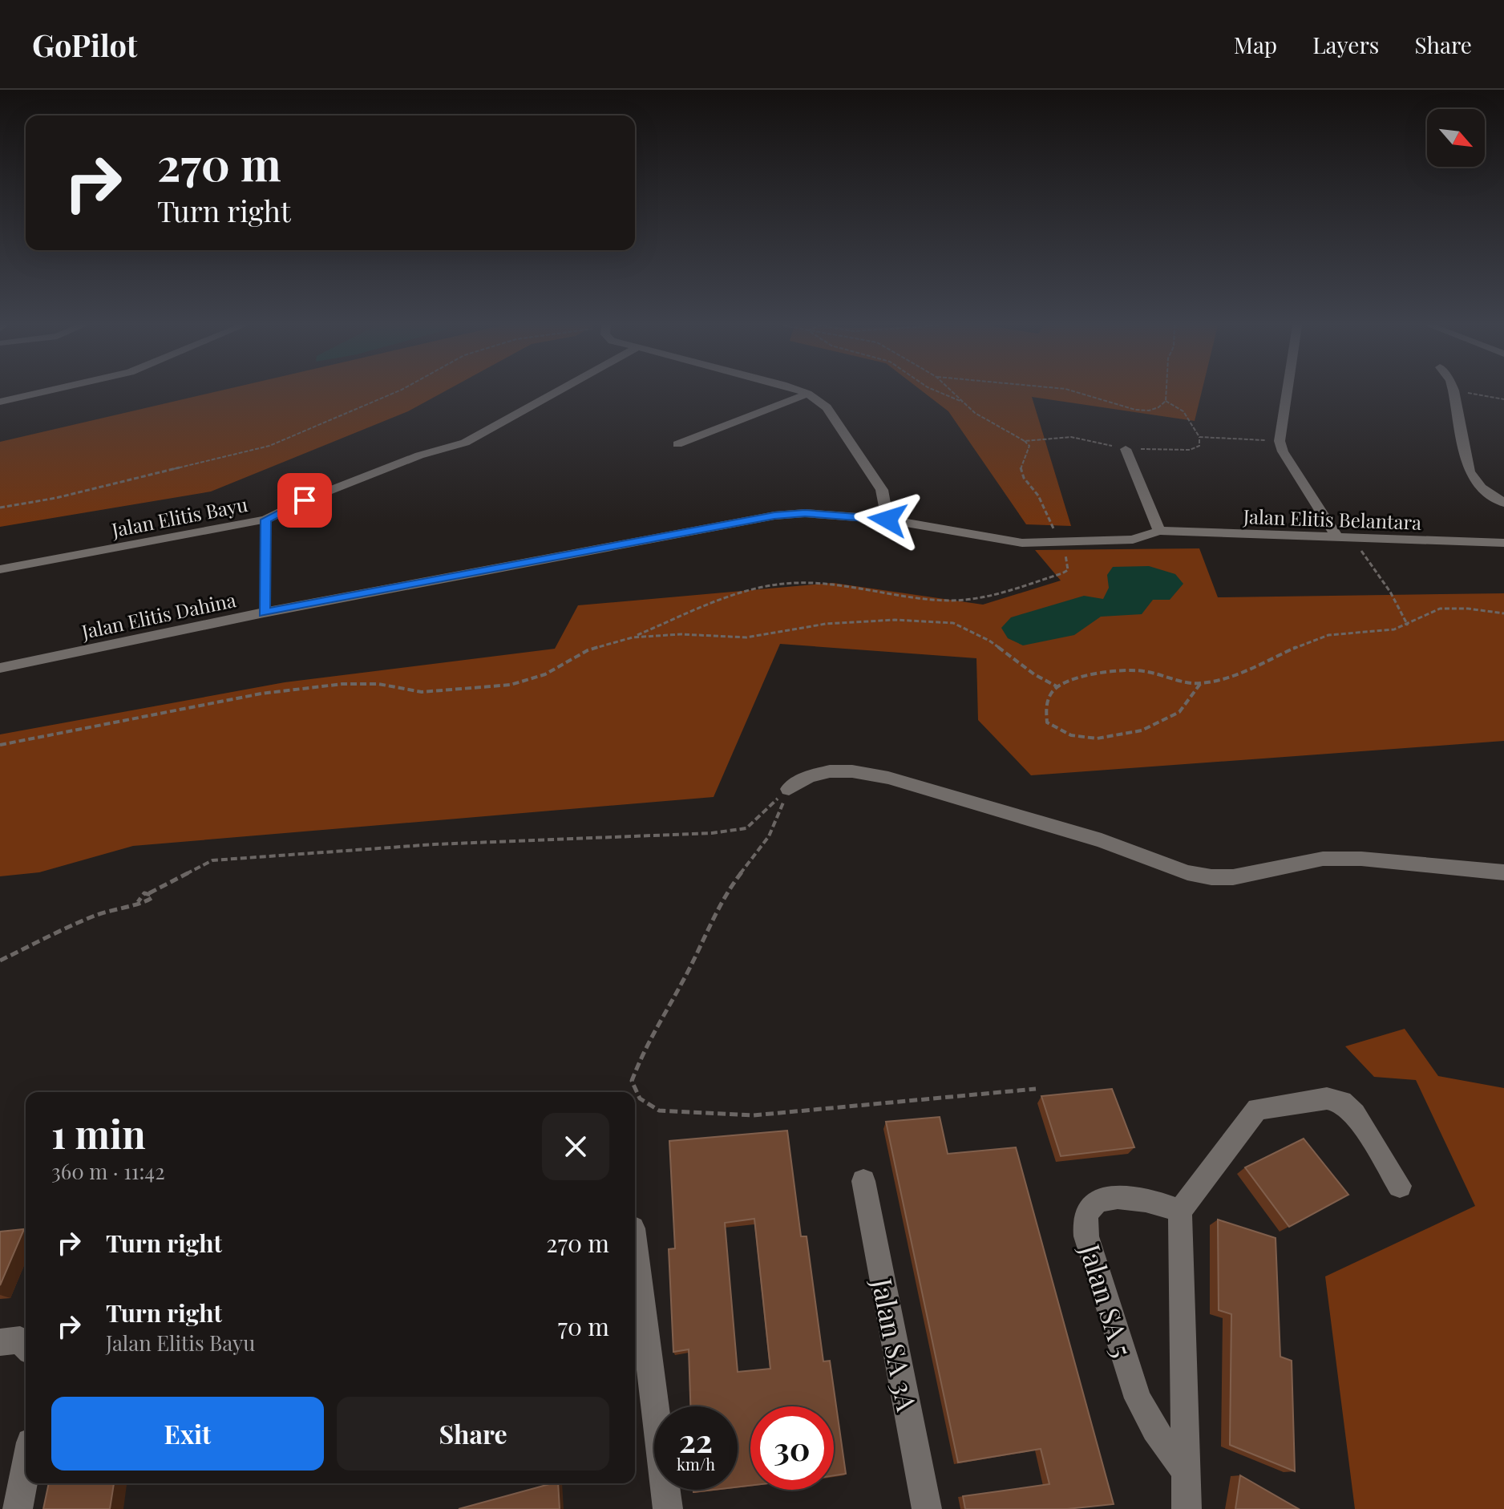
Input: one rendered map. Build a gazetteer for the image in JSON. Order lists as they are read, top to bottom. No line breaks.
{"streets":{"street":["Jalan Elitis Bayu","Jalan Elitis Belantara","Jalan Elitis Dahina","Jalan SA 5","Jalan SA 3A"]},"crossings":[["Jalan Elitis Belantara","Jalan Elitis Dahina"]],"north":"bottom right","page":{"header":"GoPilot","nav":["Map","Layers","Share"],"turn":["270 m","Turn right"],"heading":["1 min","360 m · 11:42"],"list":[{"name":"Turn right","value":"270 m"},{"name":"Turn right","note":"Jalan Elitis Bayu","value":"70 m"}],"buttons":["Exit","Share"],"speed":"22 km/h","limit":"30"}}
